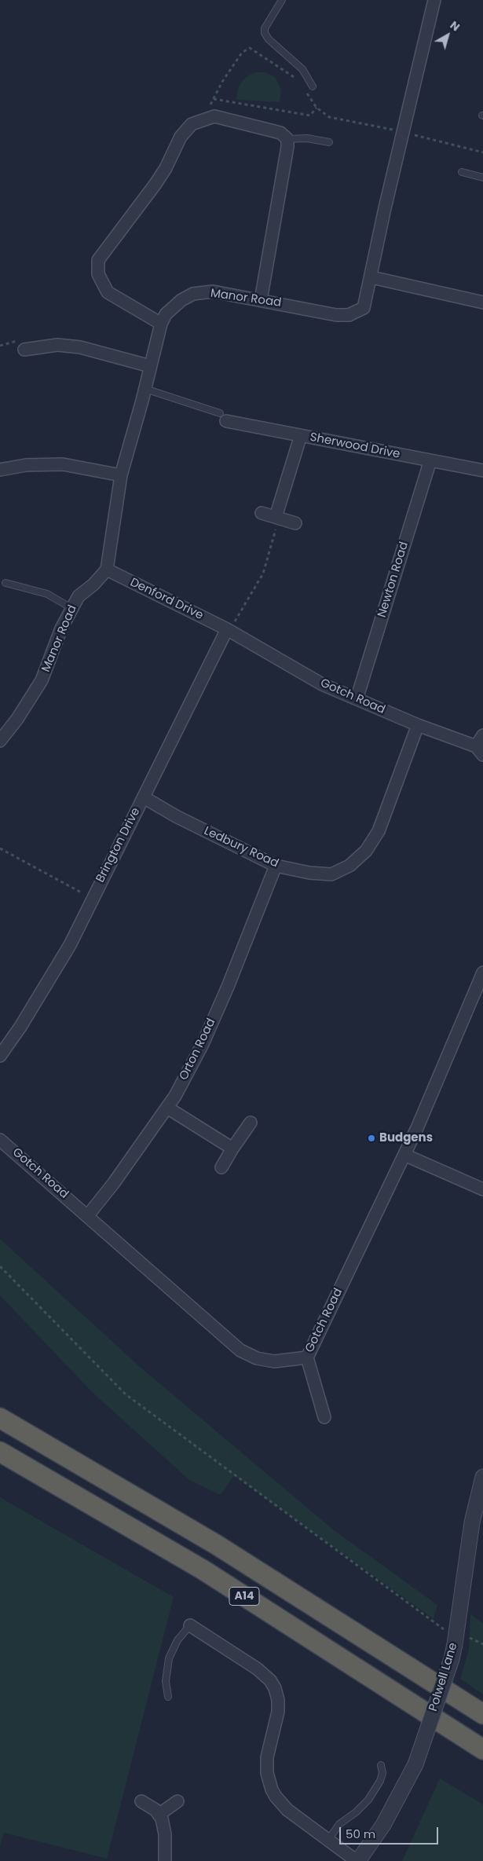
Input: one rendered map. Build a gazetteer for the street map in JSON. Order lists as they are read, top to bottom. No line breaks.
{"streets":{"highway":["A14"],"street":["Manor Road","Sherwood Drive","Newton Road","Denford Drive","Gotch Road","Brington Drive","Ledbury Road","Orton Road","Polwell Lane"]},"crossings":[["Manor Road","Denford Drive"],["Sherwood Drive","Newton Road"],["Newton Road","Gotch Road"],["Denford Drive","Gotch Road"],["Denford Drive","Brington Drive"],["Gotch Road","Brington Drive"],["Gotch Road","Ledbury Road"],["Gotch Road","Orton Road"],["Brington Drive","Ledbury Road"],["Ledbury Road","Orton Road"]],"places":["Budgens"],"scale_bar":"50 m","north":"top right"}
